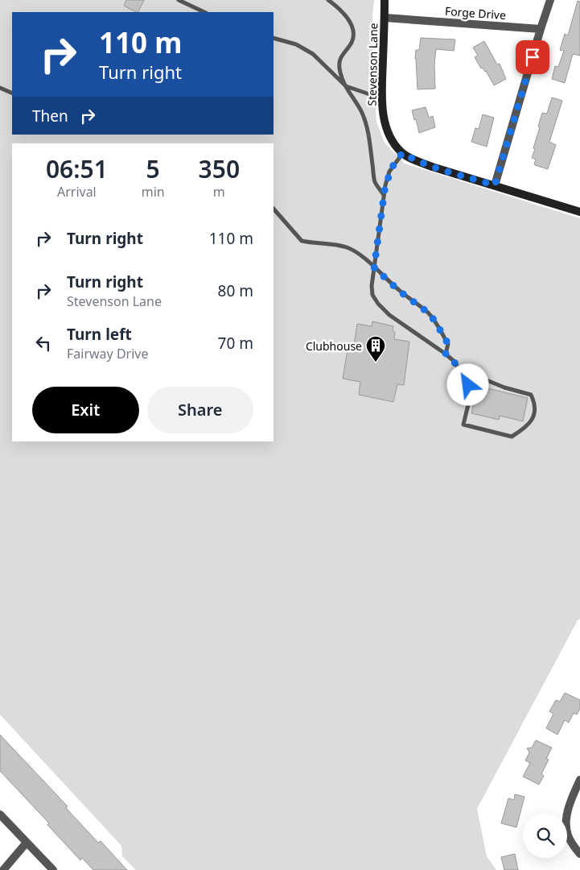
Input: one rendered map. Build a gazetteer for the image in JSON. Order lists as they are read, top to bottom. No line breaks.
{"streets":{"street":["Forge Drive","Stevenson Lane"]},"crossings":[["Forge Drive","Stevenson Lane"]],"places":{"building":["Clubhouse"]},"page":{"turn":["110 m","Turn right"],"then":"Then","eta":["06:51","Arrival","5","min","350","m"],"list":[{"name":"Turn right","value":"110 m"},{"name":"Turn right","note":"Stevenson Lane","value":"80 m"},{"name":"Turn left","note":"Fairway Drive","value":"70 m"}],"buttons":["Exit","Share"]}}
